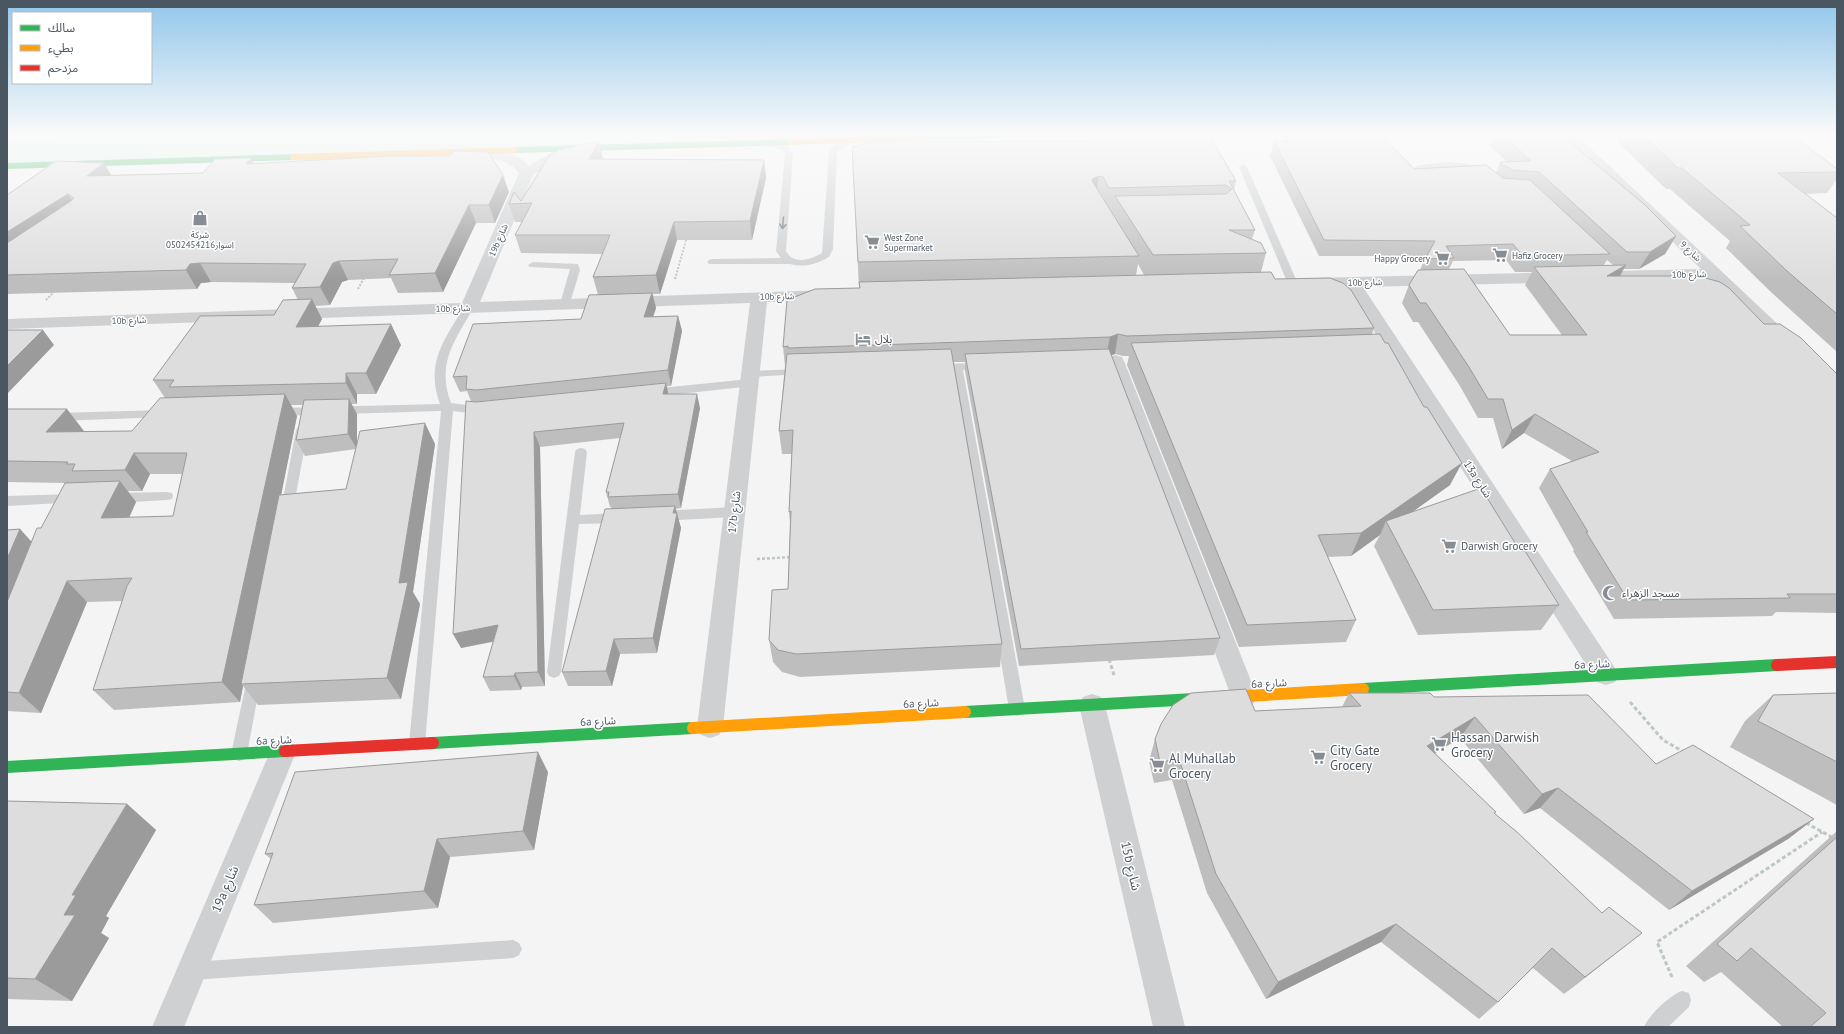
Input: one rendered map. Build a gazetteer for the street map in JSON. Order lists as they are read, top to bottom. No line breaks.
{"streets":{"street":["19b شارع","شارع 9","10b شارع","13a شارع","17b شارع","6a شارع","15b شارع","19a شارع"]},"crossings":[["19b شارع","10b شارع"],["شارع 9","10b شارع"],["10b شارع","13a شارع"],["10b شارع","17b شارع"],["13a شارع","6a شارع"],["17b شارع","6a شارع"],["6a شارع","15b شارع"],["6a شارع","19a شارع"]],"places":{"shop":["شركة اسوار0502454216"],"supermarket":["West Zone Supermarket","Hafiz Grocery","Happy Grocery","Darwish Grocery","Hassan Darwish Grocery","City Gate Grocery","Al Muhallab Grocery"],"hotel":["بلال"],"mosque":["مسجد الزهراء"]},"legend":["سالك","بطيء","مزدحم"]}
